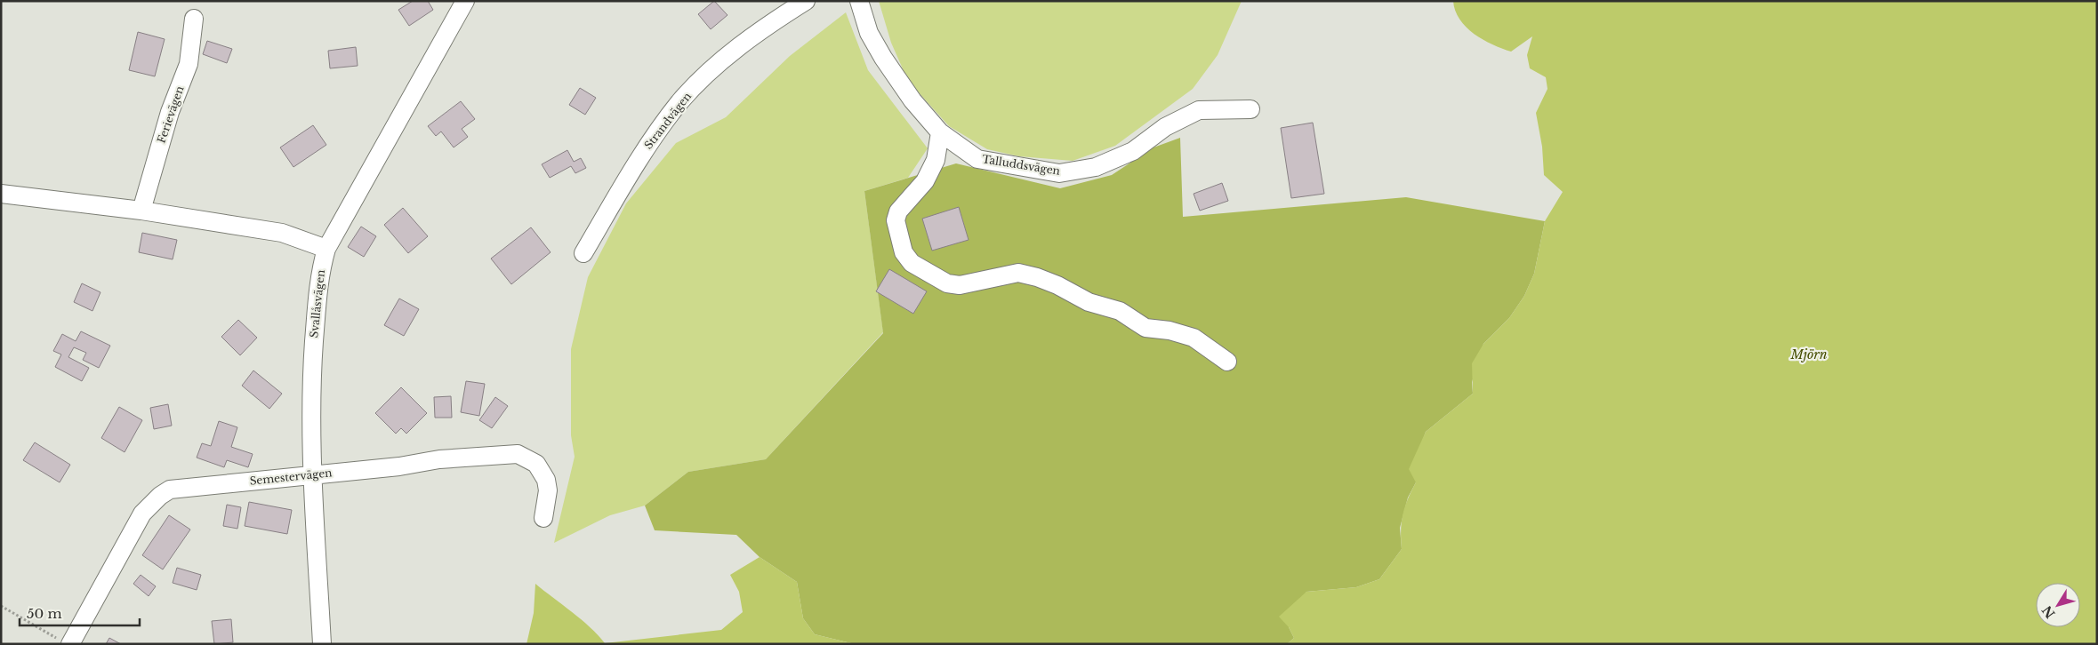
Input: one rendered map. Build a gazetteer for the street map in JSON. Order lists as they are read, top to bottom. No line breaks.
{"streets":{"street":["Ferievägen","Strandvägen","Talluddsvägen","Svallåsvägen","Semestervägen"]},"crossings":[["Svallåsvägen","Semestervägen"]],"water":["Mjörn"],"scale_bar":"50 m","north":"bottom left"}
